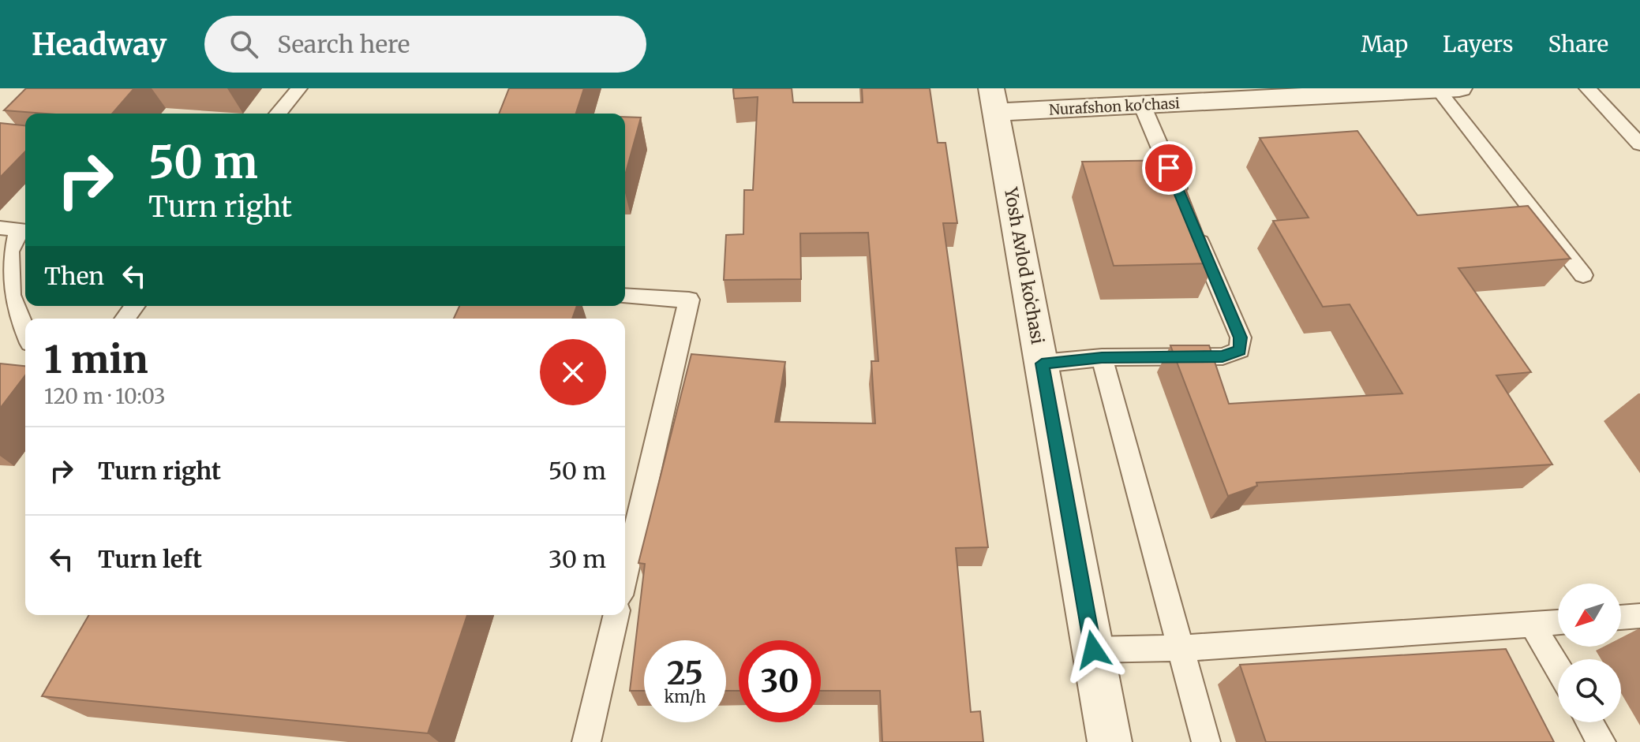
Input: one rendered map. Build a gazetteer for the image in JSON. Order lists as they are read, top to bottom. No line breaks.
{"streets":{"street":["Nurafshon ko'chasi","Yosh Avlod koʻchasi"]},"crossings":[["Nurafshon ko'chasi","Yosh Avlod koʻchasi"]],"north":"bottom left","page":{"header":"Headway","search":"Search here","nav":["Map","Layers","Share"],"turn":["50 m","Turn right"],"then":"Then","heading":["1 min","120 m · 10:03"],"list":[{"name":"Turn right","value":"50 m"},{"name":"Turn left","value":"30 m"}],"speed":"25 km/h","limit":"30"}}
